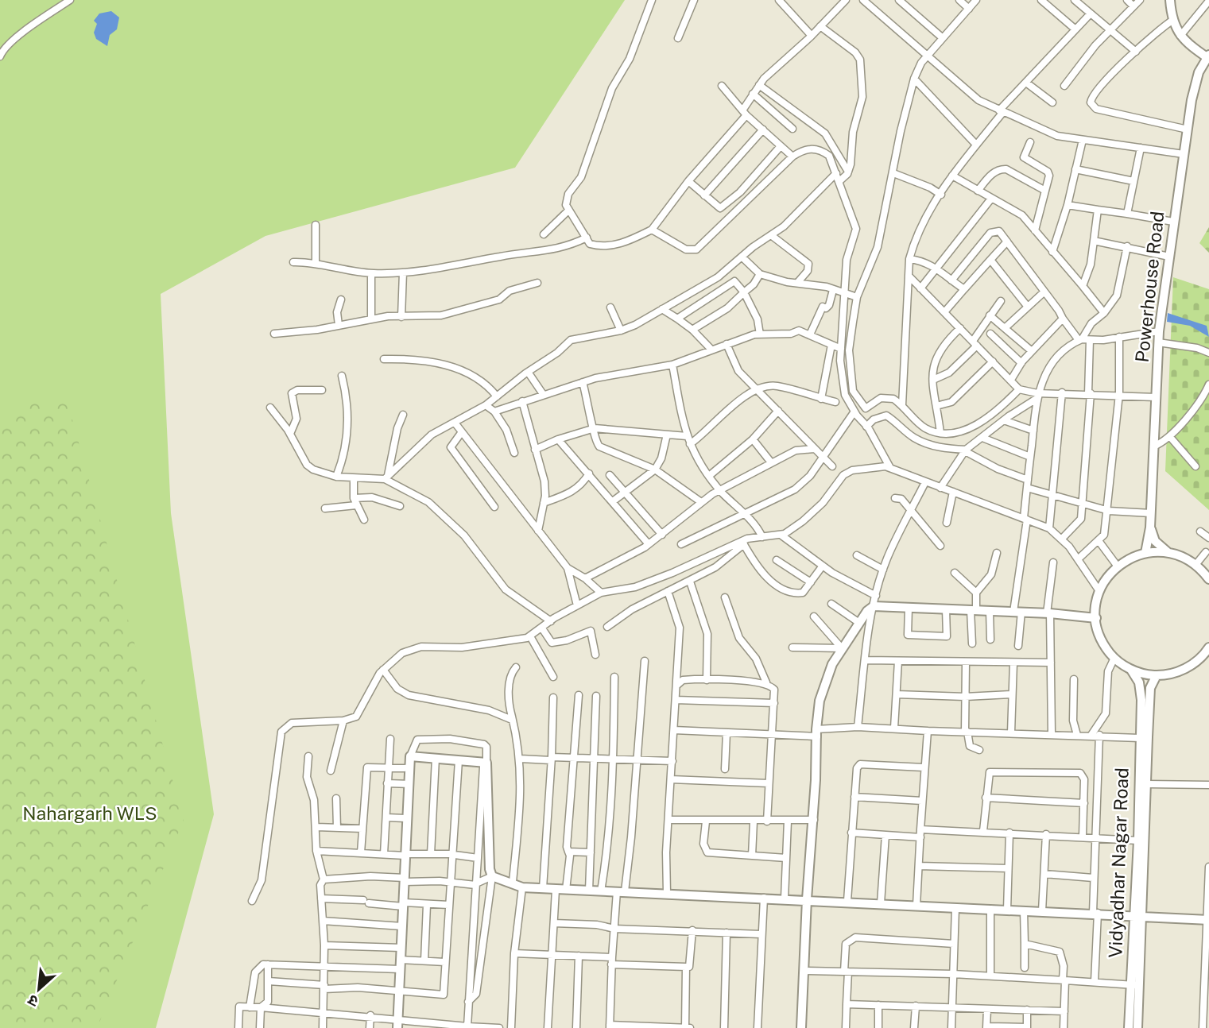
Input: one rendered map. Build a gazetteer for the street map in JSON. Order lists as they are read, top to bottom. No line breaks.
{"streets":{"street":["Powerhouse Road","Vidyadhar Nagar Road"]},"parks":["Nahargarh WLS"],"north":"bottom left"}
